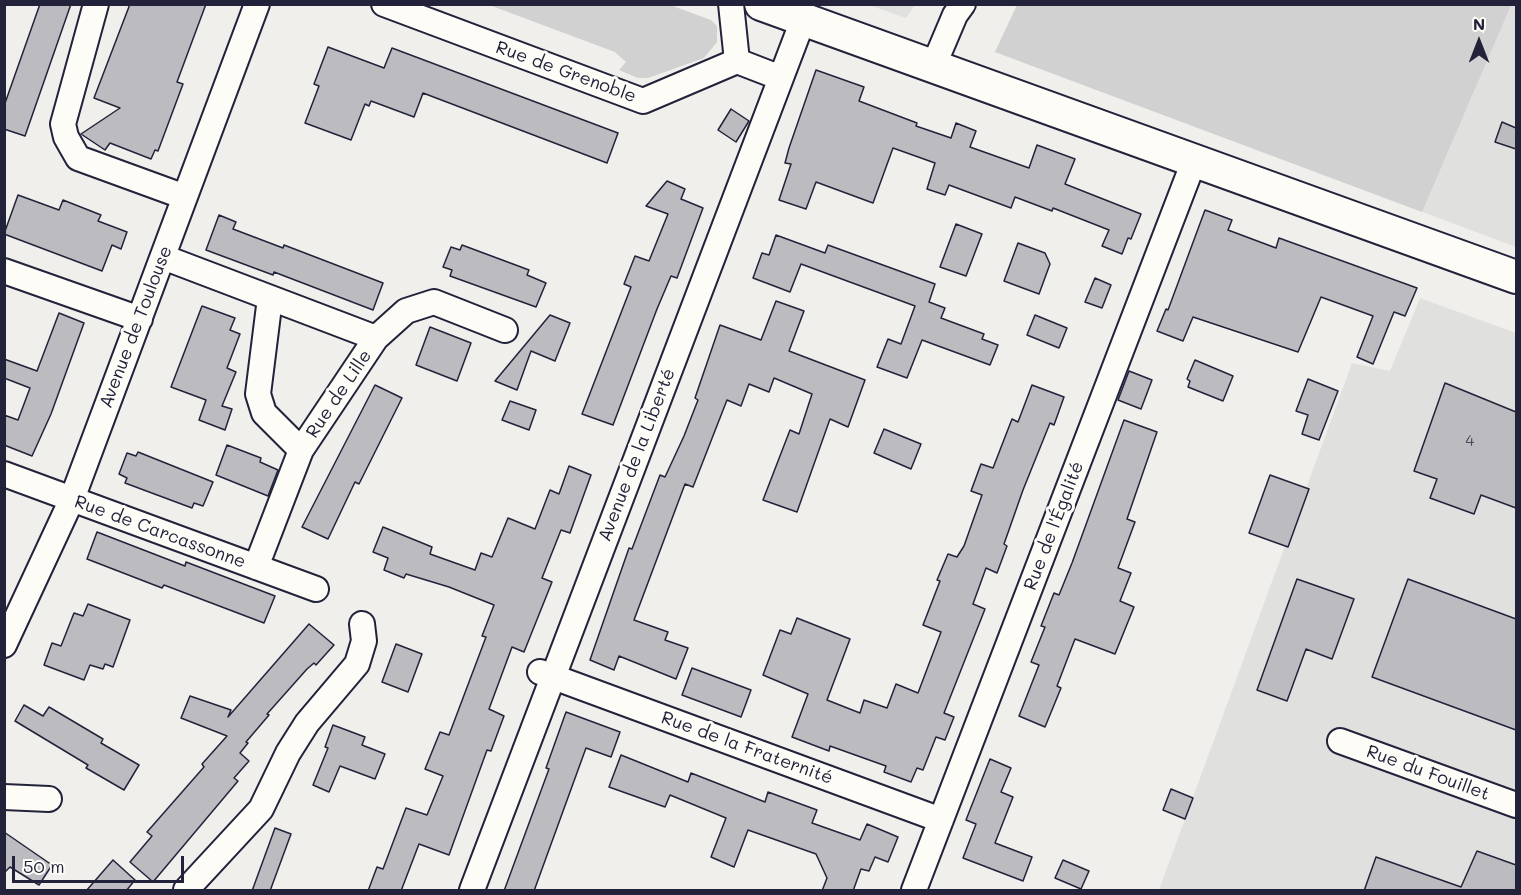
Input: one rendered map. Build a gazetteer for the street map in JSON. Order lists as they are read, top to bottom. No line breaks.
{"streets":{"street":["Rue de Grenoble","Avenue de Toulouse","Rue de Lille","Avenue de la Liberté","Rue de l'Égalité","Rue de Carcassonne","Rue de la Fraternité","Rue du Fouillet"]},"crossings":[["Avenue de Toulouse","Rue de Lille"],["Avenue de Toulouse","Rue de Carcassonne"],["Rue de Lille","Rue de Carcassonne"],["Avenue de la Liberté","Rue de la Fraternité"],["Rue de l'Égalité","Rue de la Fraternité"]],"house_numbers":["4"],"scale_bar":"50 m","north":"top"}
